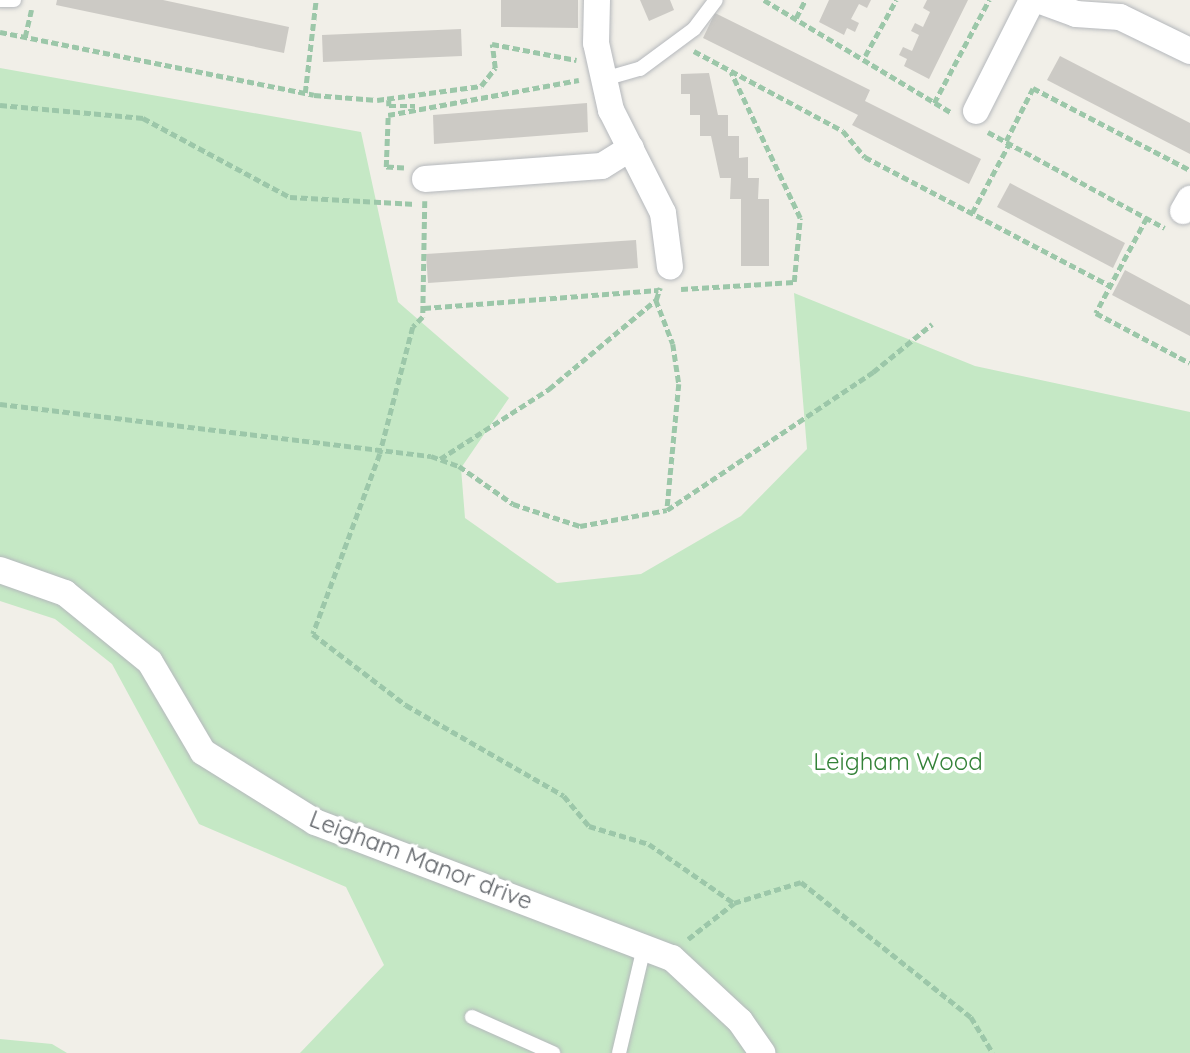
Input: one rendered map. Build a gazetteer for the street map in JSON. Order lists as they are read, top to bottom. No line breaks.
{"streets":{"street":["Leigham Manor drive"]},"parks":["Leigham Wood"]}
